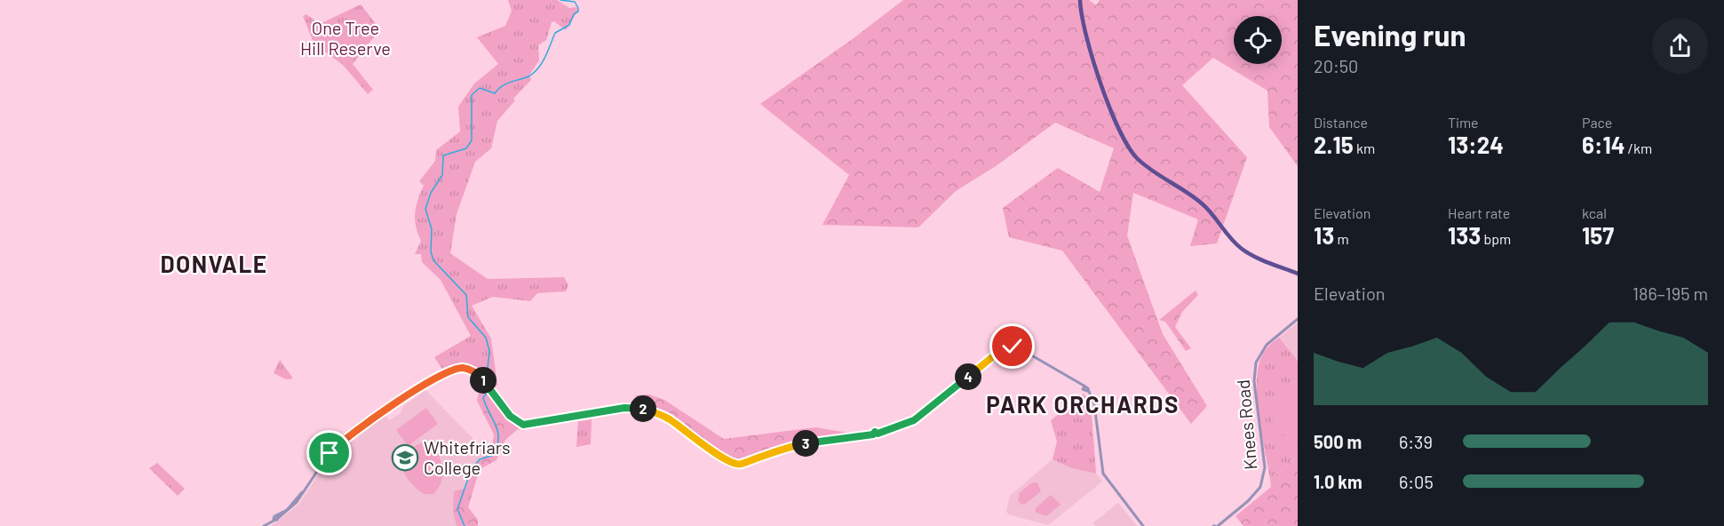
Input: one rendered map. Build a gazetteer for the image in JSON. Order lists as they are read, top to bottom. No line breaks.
{"streets":{"street":["Knees Road"]},"districts":["DONVALE","PARK ORCHARDS"],"parks":["One Tree Hill Reserve"],"places":{"school or university":["Whitefriars College"]},"page":{"heading":["Evening run","20:50"],"stats":[["Distance","2.15 km"],["Time","13:24"],["Pace","6:14 /km"],["Elevation","13 m"],["Heart rate","133 bpm"],["kcal","157"]],"chart":["Elevation","186–195 m"],"pins":["4","1","2","3"],"list":[{"name":"500 m","note":"6:39"},{"name":"1.0 km","note":"6:05"}]}}
